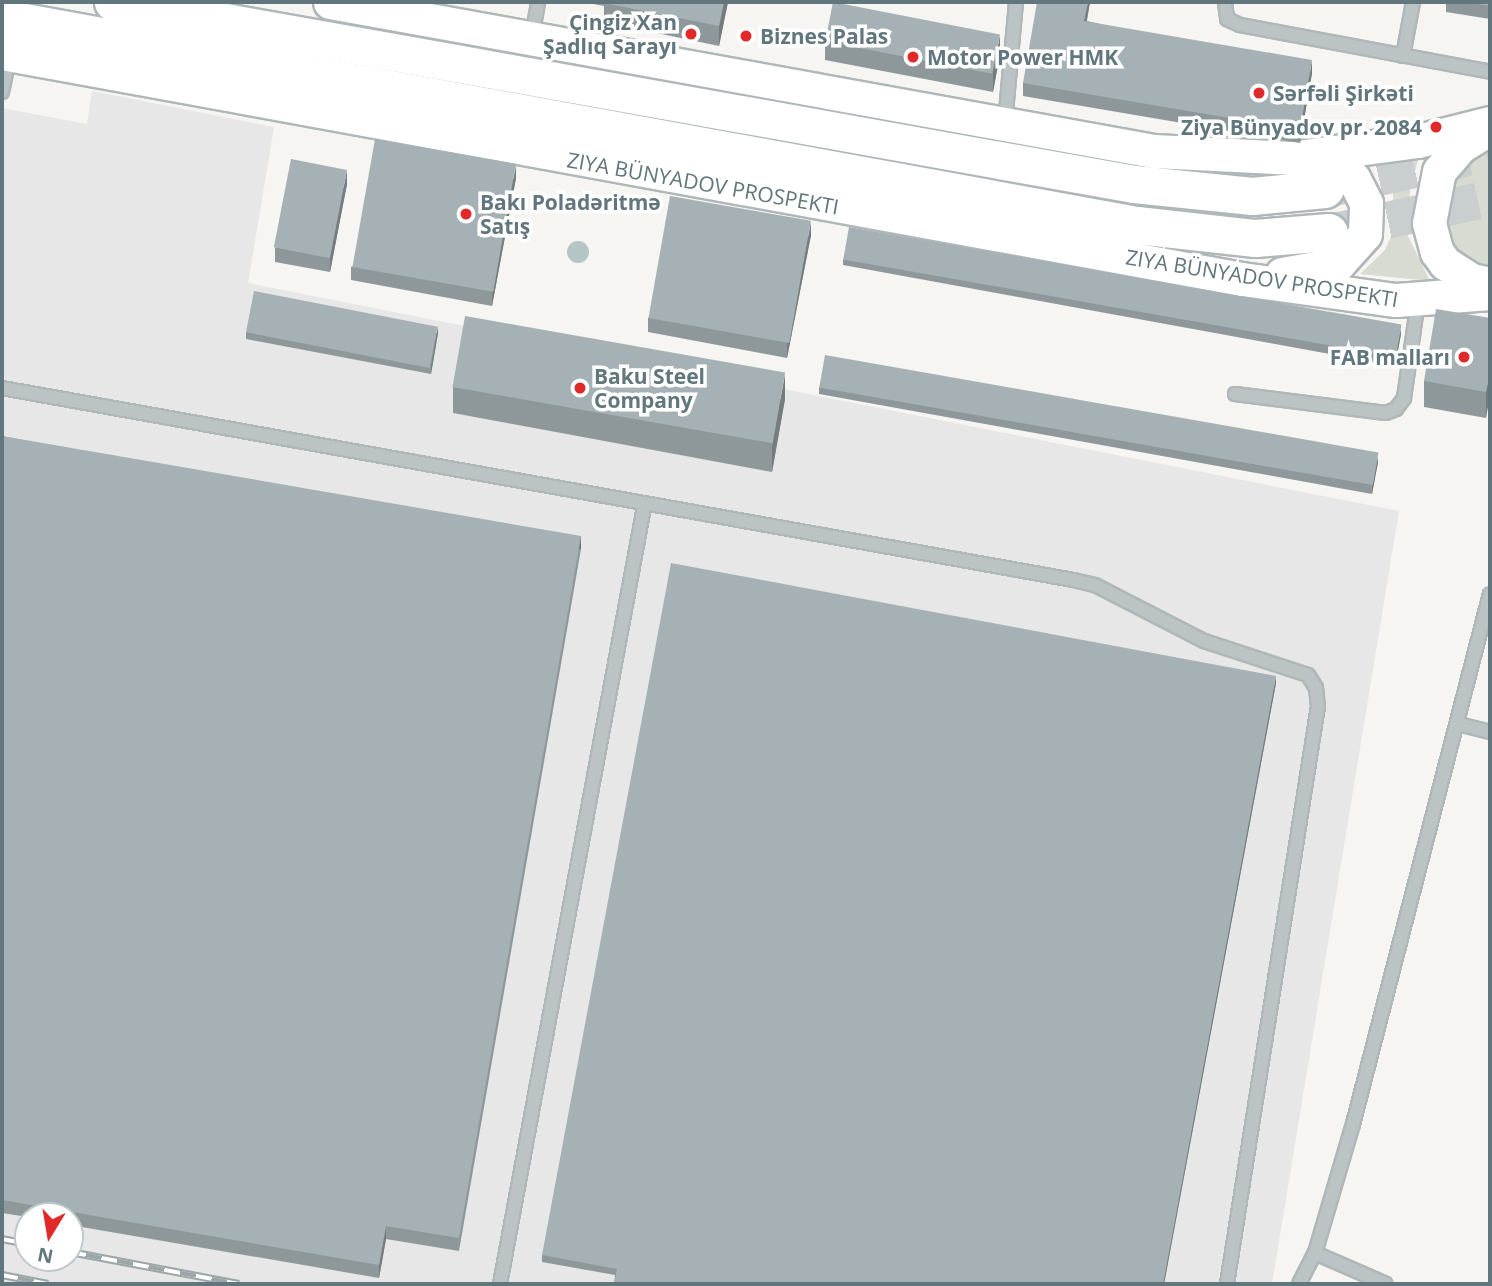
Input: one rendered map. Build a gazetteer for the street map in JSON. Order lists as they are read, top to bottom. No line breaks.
{"streets":{"main road":["ZIYA BÜNYADOV PROSPEKTI"]},"places":["Çingiz Xan Şadlıq Sarayı","Biznes Palas","Motor Power HMK","Sərfəli Şirkəti","Ziya Bünyadov pr. 2084","Bakı Poladəritmə Satış","FAB malları","Baku Steel Company"],"north":"bottom"}
